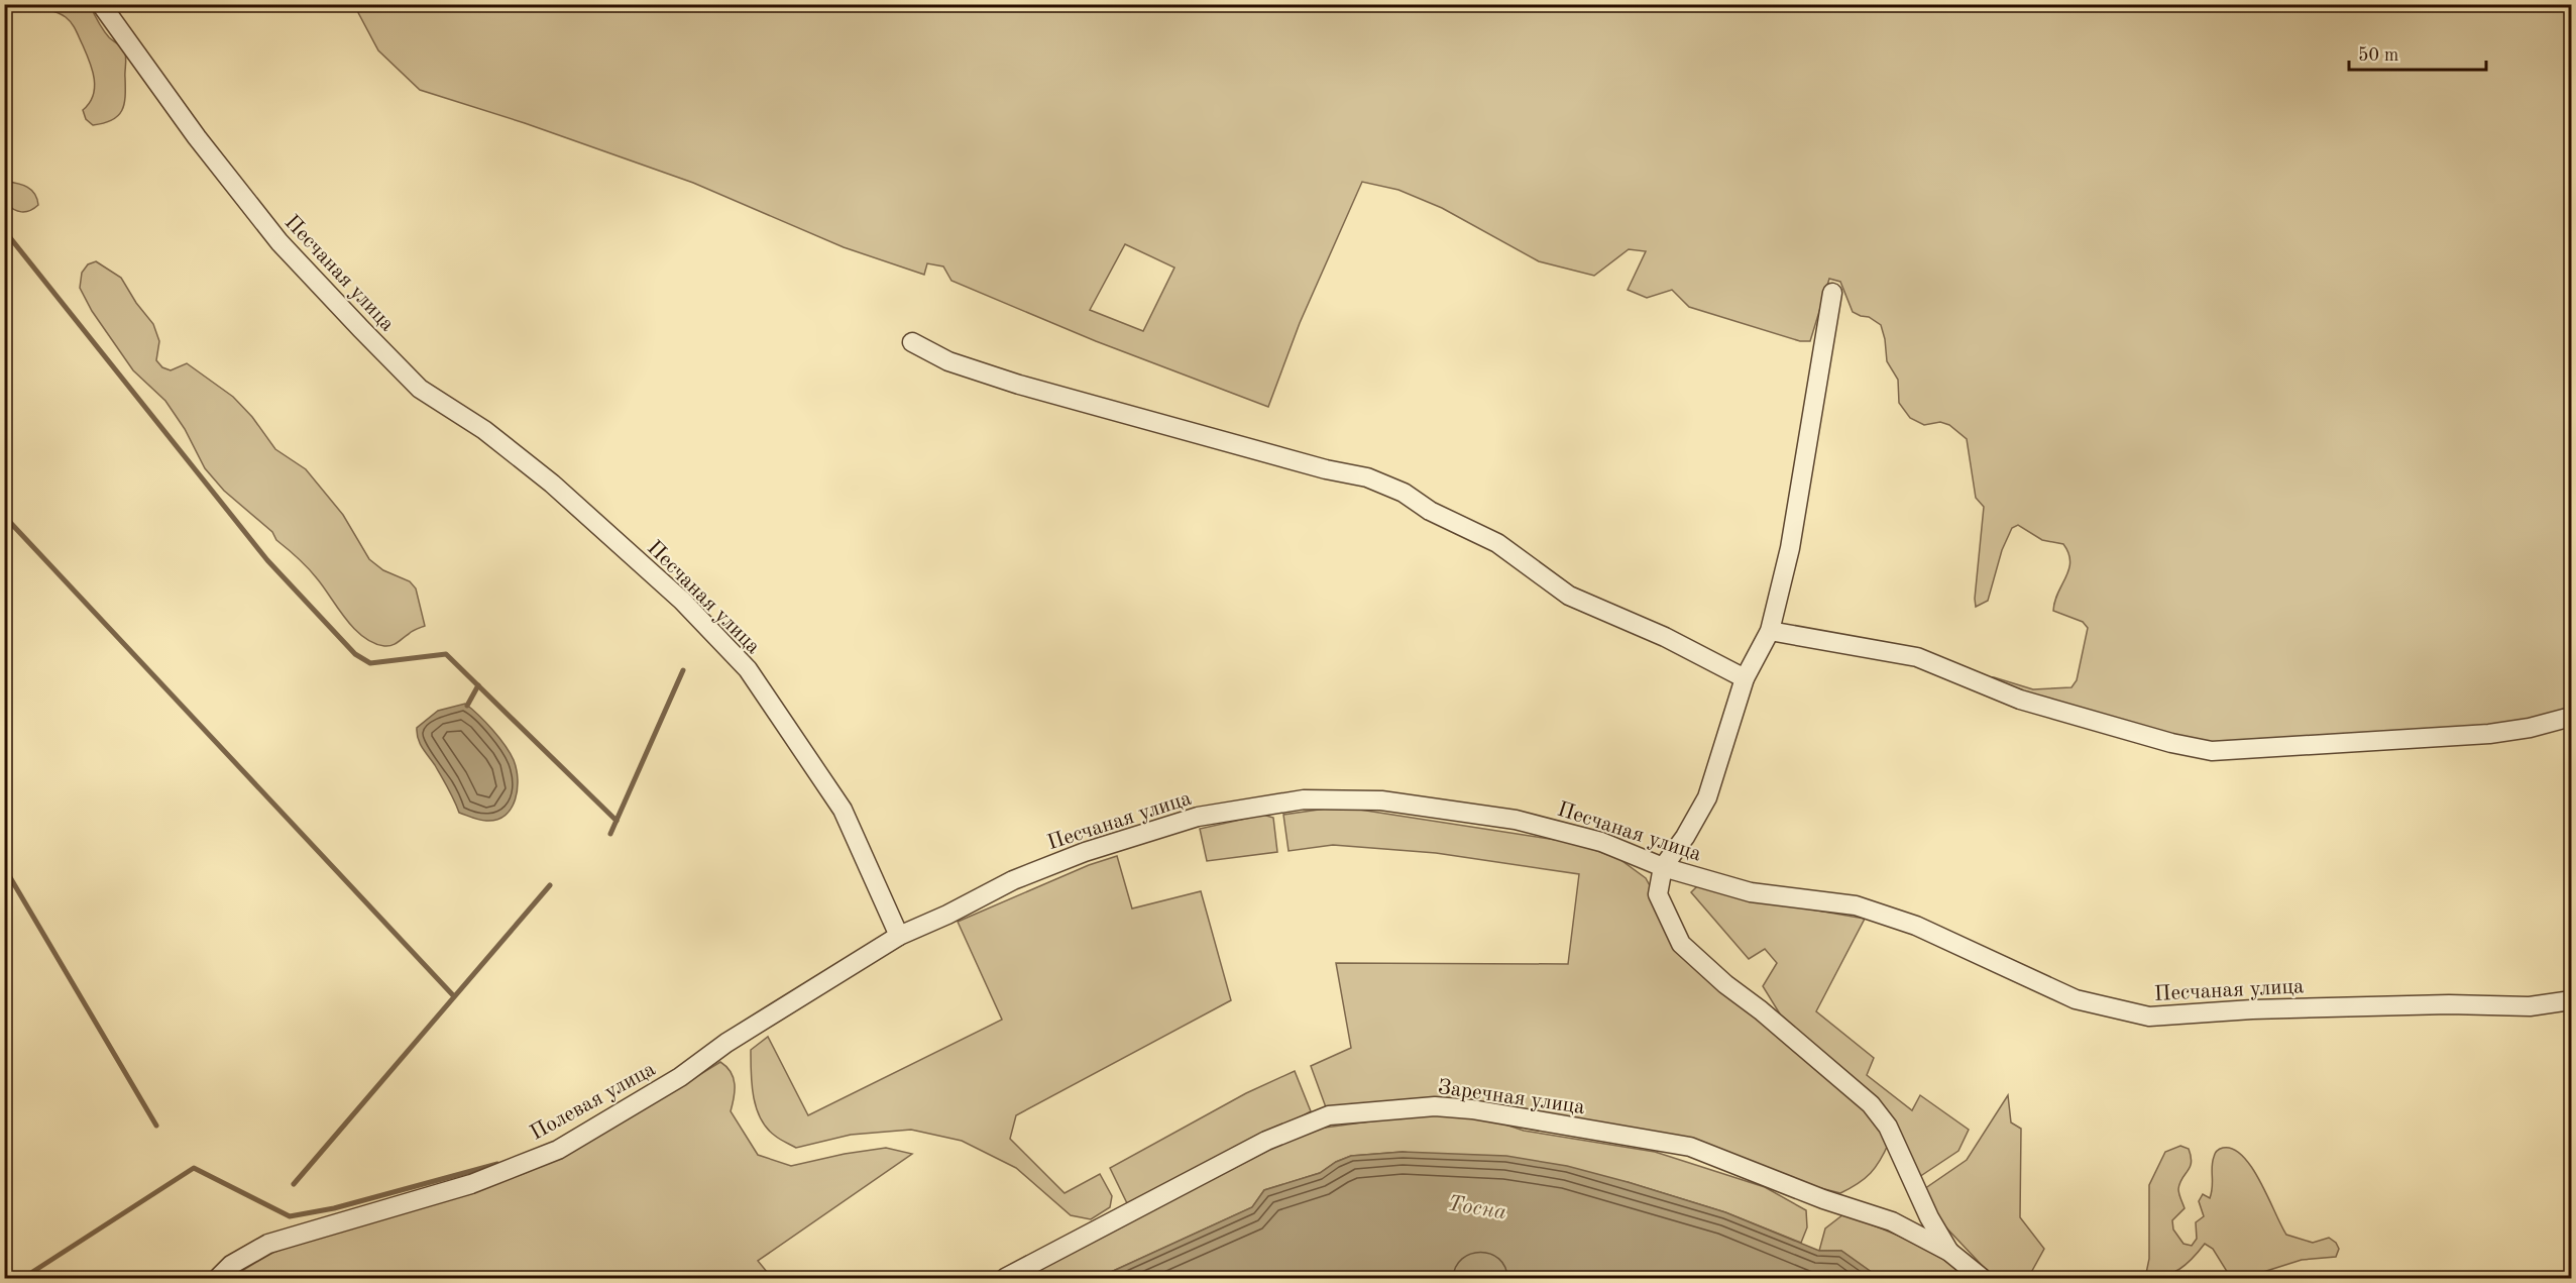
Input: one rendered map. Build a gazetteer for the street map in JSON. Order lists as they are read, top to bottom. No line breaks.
{"streets":{"street":["Песчаная улица","Заречная улица","Полевая улица"]},"crossings":[["Песчаная улица","Полевая улица"]],"water":["Тосна"],"scale_bar":"50 m"}
